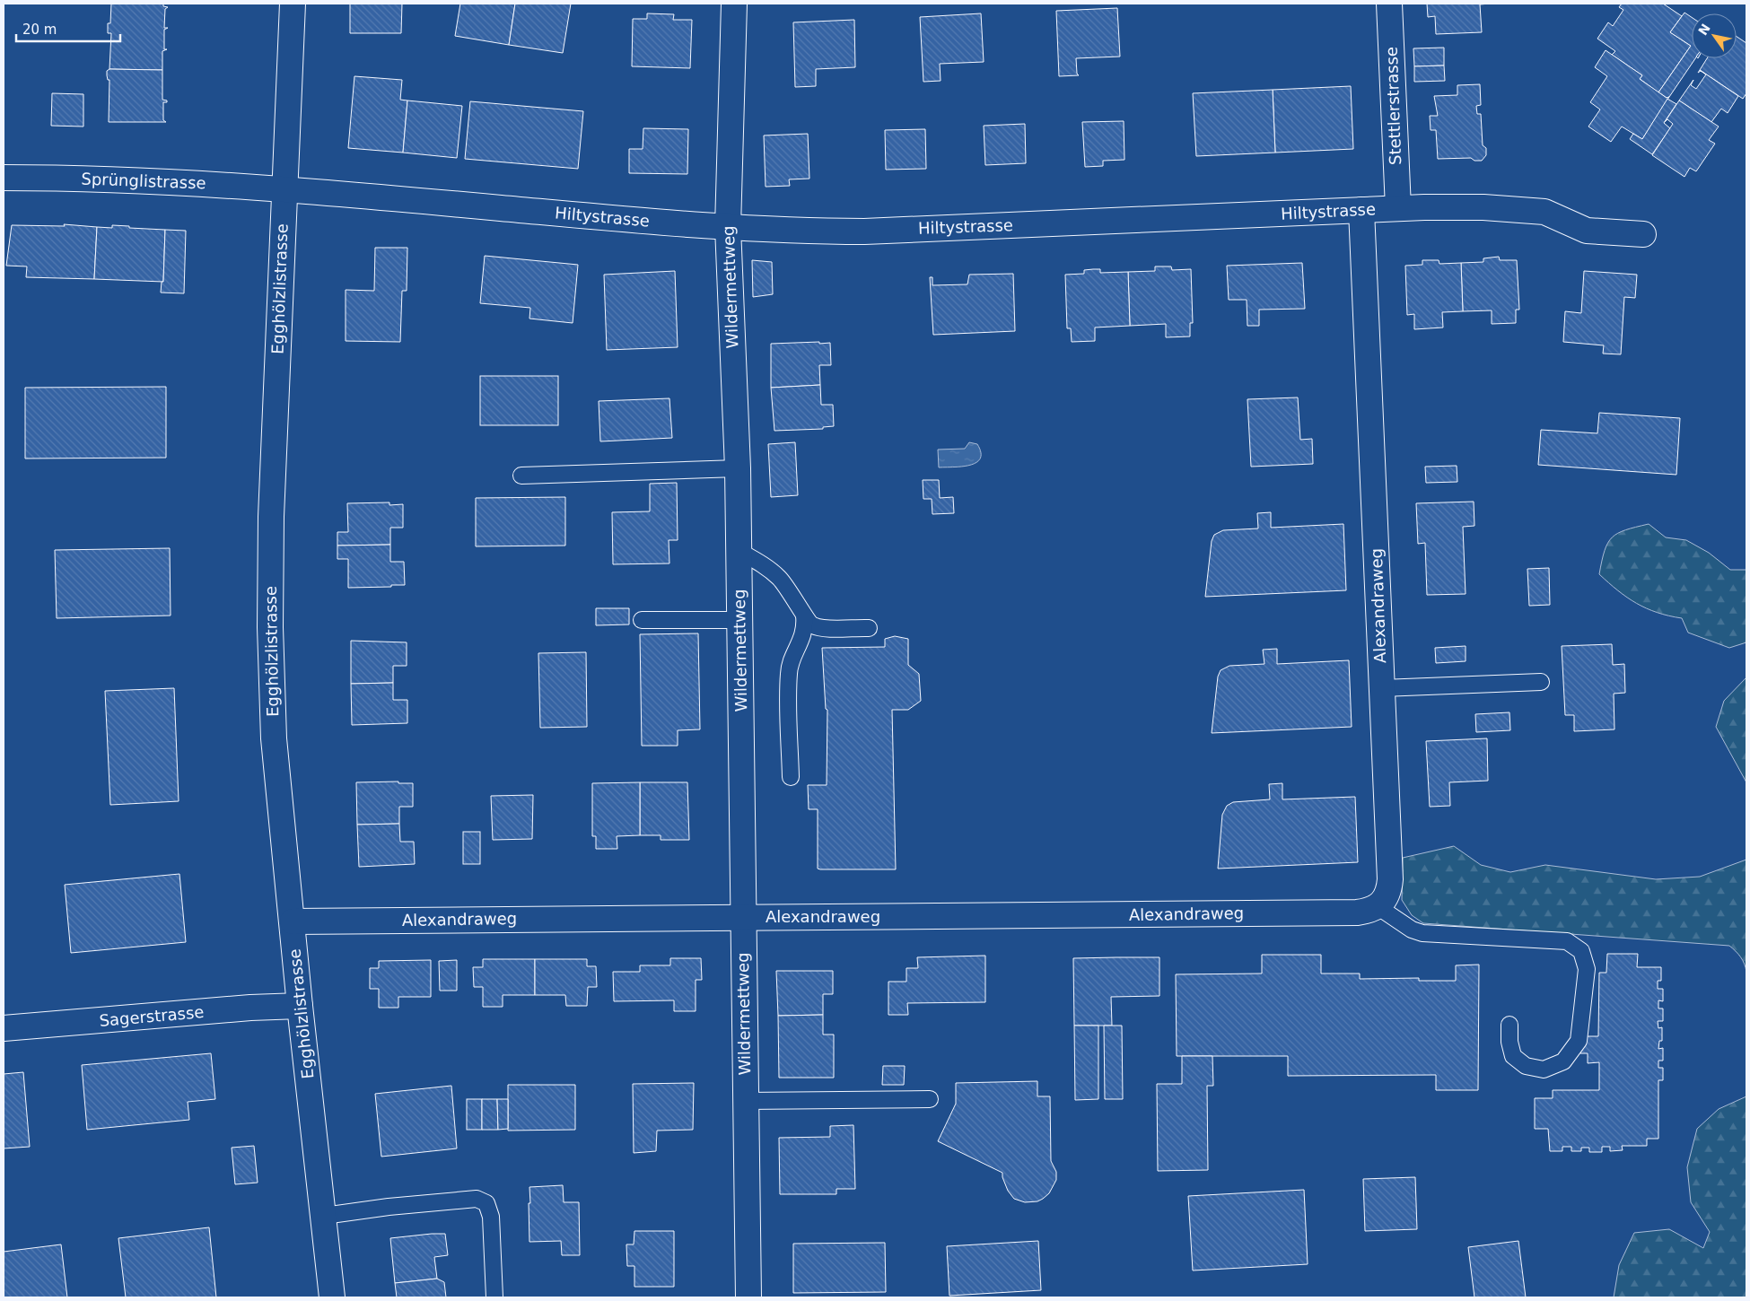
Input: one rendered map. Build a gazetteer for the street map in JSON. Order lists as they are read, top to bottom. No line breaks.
{"streets":{"street":["Stettlerstrasse","Sprünglistrasse","Hiltystrasse","Wildermettweg","Egghölzlistrasse","Alexandraweg","Sagerstrasse"]},"crossings":[["Stettlerstrasse","Hiltystrasse"],["Sprünglistrasse","Hiltystrasse"],["Sprünglistrasse","Egghölzlistrasse"],["Hiltystrasse","Wildermettweg"],["Hiltystrasse","Egghölzlistrasse"],["Hiltystrasse","Alexandraweg"],["Wildermettweg","Alexandraweg"],["Egghölzlistrasse","Alexandraweg"],["Egghölzlistrasse","Sagerstrasse"]],"scale_bar":"20 m","north":"top left"}
